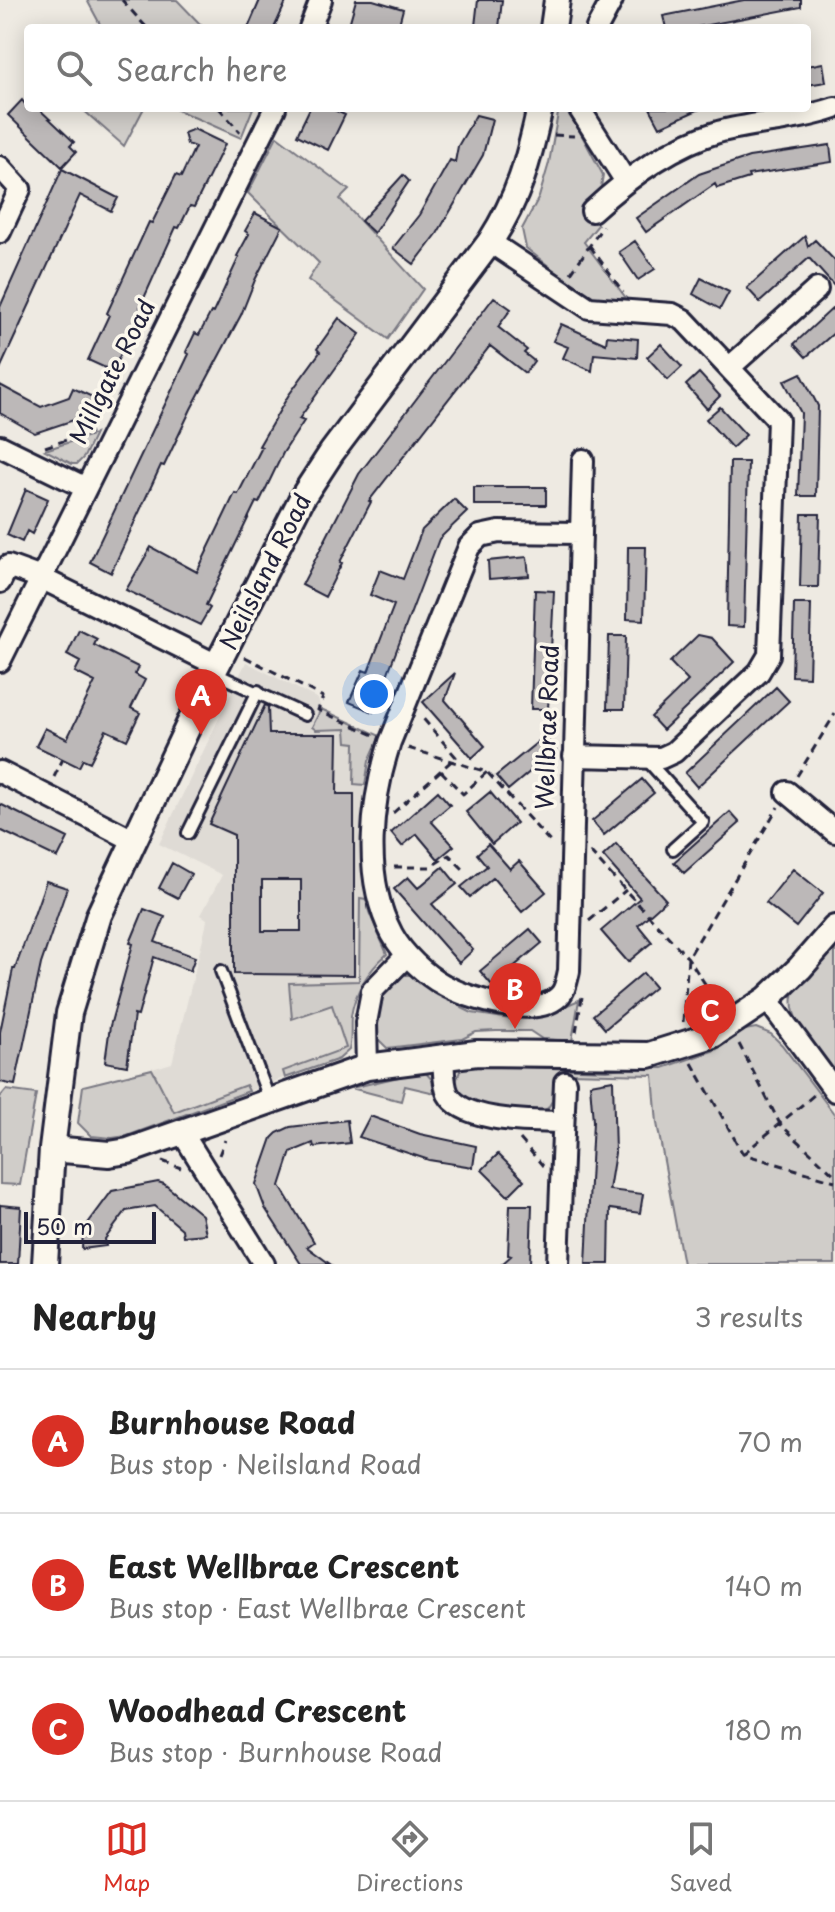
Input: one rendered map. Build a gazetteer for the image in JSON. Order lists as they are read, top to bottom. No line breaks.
{"streets":{"street":["Millgate Road","Neilsland Road","Wellbrae Road"]},"scale_bar":"50 m","page":{"search":"Search here","pins":["A","B","C"],"scale":"50 m","heading":["Nearby","3 results"],"list":[{"mark":"A","name":"Burnhouse Road","note":"Bus stop · Neilsland Road","value":"70 m"},{"mark":"B","name":"East Wellbrae Crescent","note":"Bus stop · East Wellbrae Crescent","value":"140 m"},{"mark":"C","name":"Woodhead Crescent","note":"Bus stop · Burnhouse Road","value":"180 m"}],"nav":["Map","Directions","Saved"]}}
